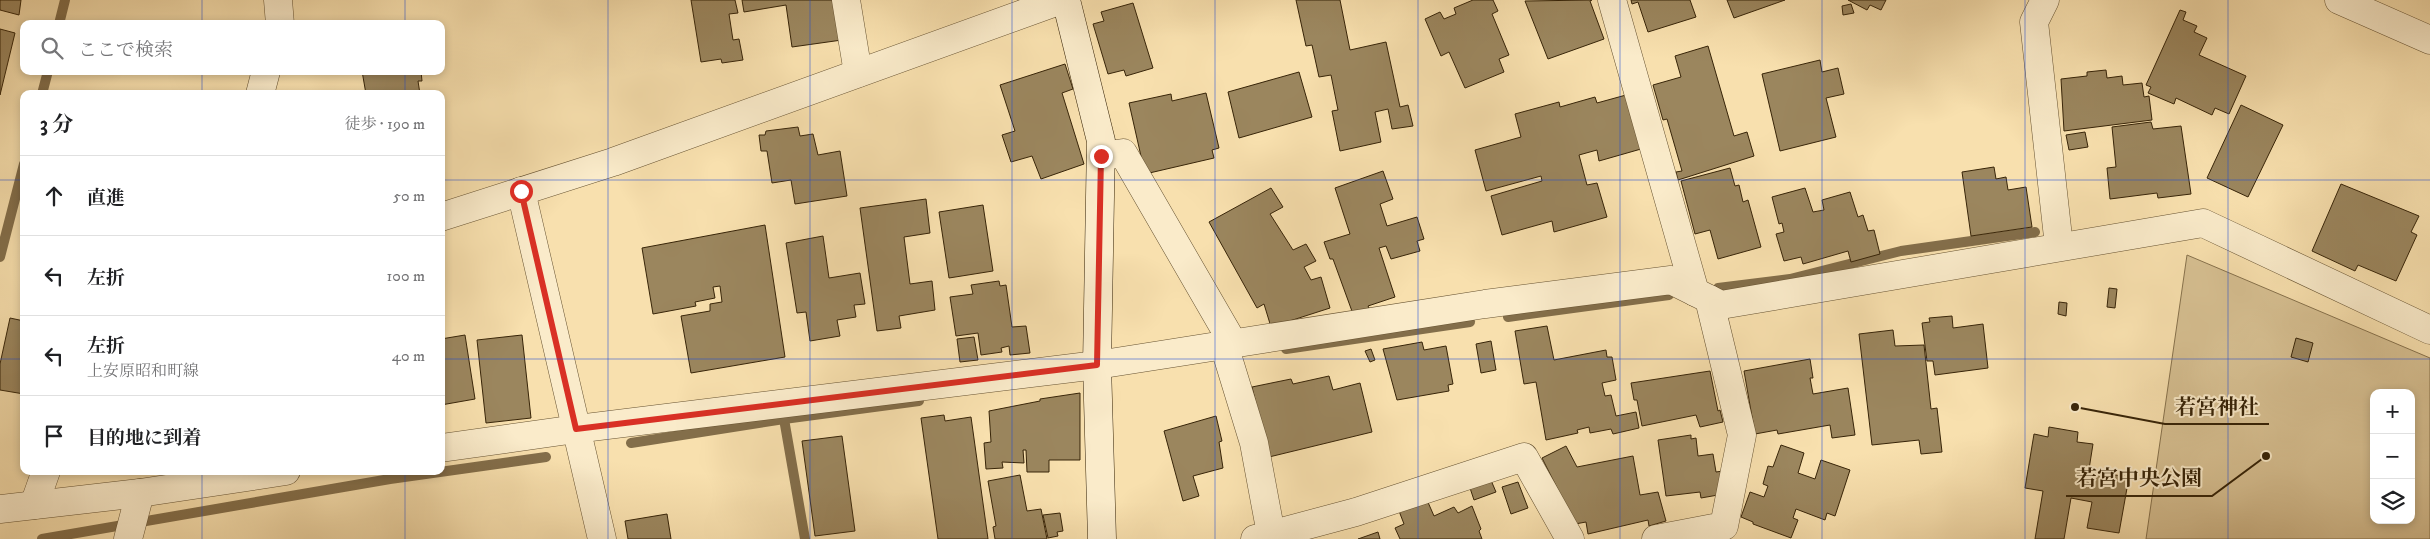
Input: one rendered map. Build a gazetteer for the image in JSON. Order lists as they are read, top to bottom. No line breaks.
{"places":["若宮神社","若宮中央公園"],"page":{"search":"ここで検索","heading":["3 分","徒歩 · 190 m"],"list":[["直進","50 m"],["左折","100 m"],["左折","上安原昭和町線","40 m"],"目的地に到着"],"map_buttons":["+","−"]}}
